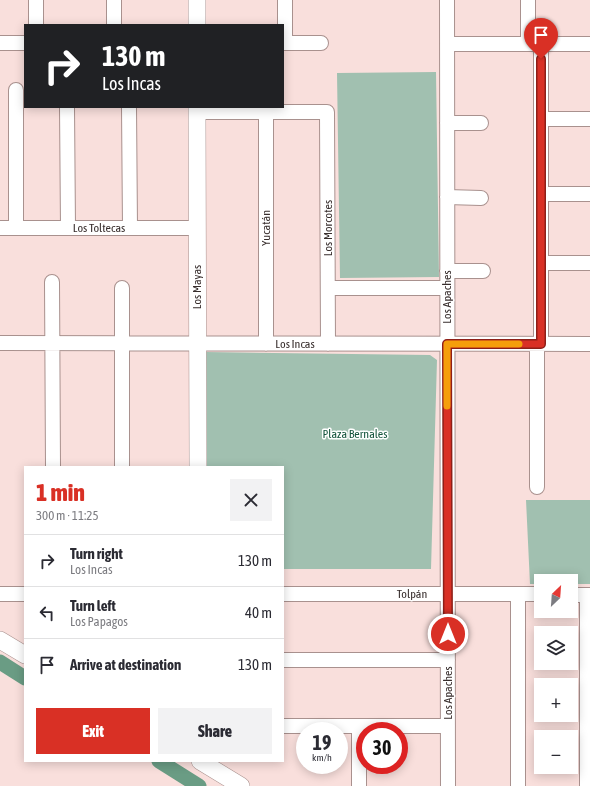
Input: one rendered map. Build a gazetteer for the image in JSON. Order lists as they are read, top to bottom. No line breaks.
{"streets":{"street":["Los Toltecas","Yucatán","Los Morcotes","Los Mayas","Los Apaches","Los Incas","Tolpán"]},"crossings":[["Los Toltecas","Los Mayas"],["Yucatán","Los Morcotes"],["Yucatán","Los Incas"],["Los Morcotes","Los Incas"],["Los Mayas","Los Incas"],["Los Apaches","Los Incas"],["Los Apaches","Tolpán"]],"parks":["Plaza Bernales"],"north":"top right","page":{"turn":["130 m","Los Incas"],"heading":["1 min","300 m · 11:25"],"list":[{"name":"Turn right","note":"Los Incas","value":"130 m"},{"name":"Turn left","note":"Los Papagos","value":"40 m"},{"name":"Arrive at destination","value":"130 m"}],"map_buttons":["+","−"],"buttons":["Exit","Share"],"speed":"19 km/h","limit":"30"}}
